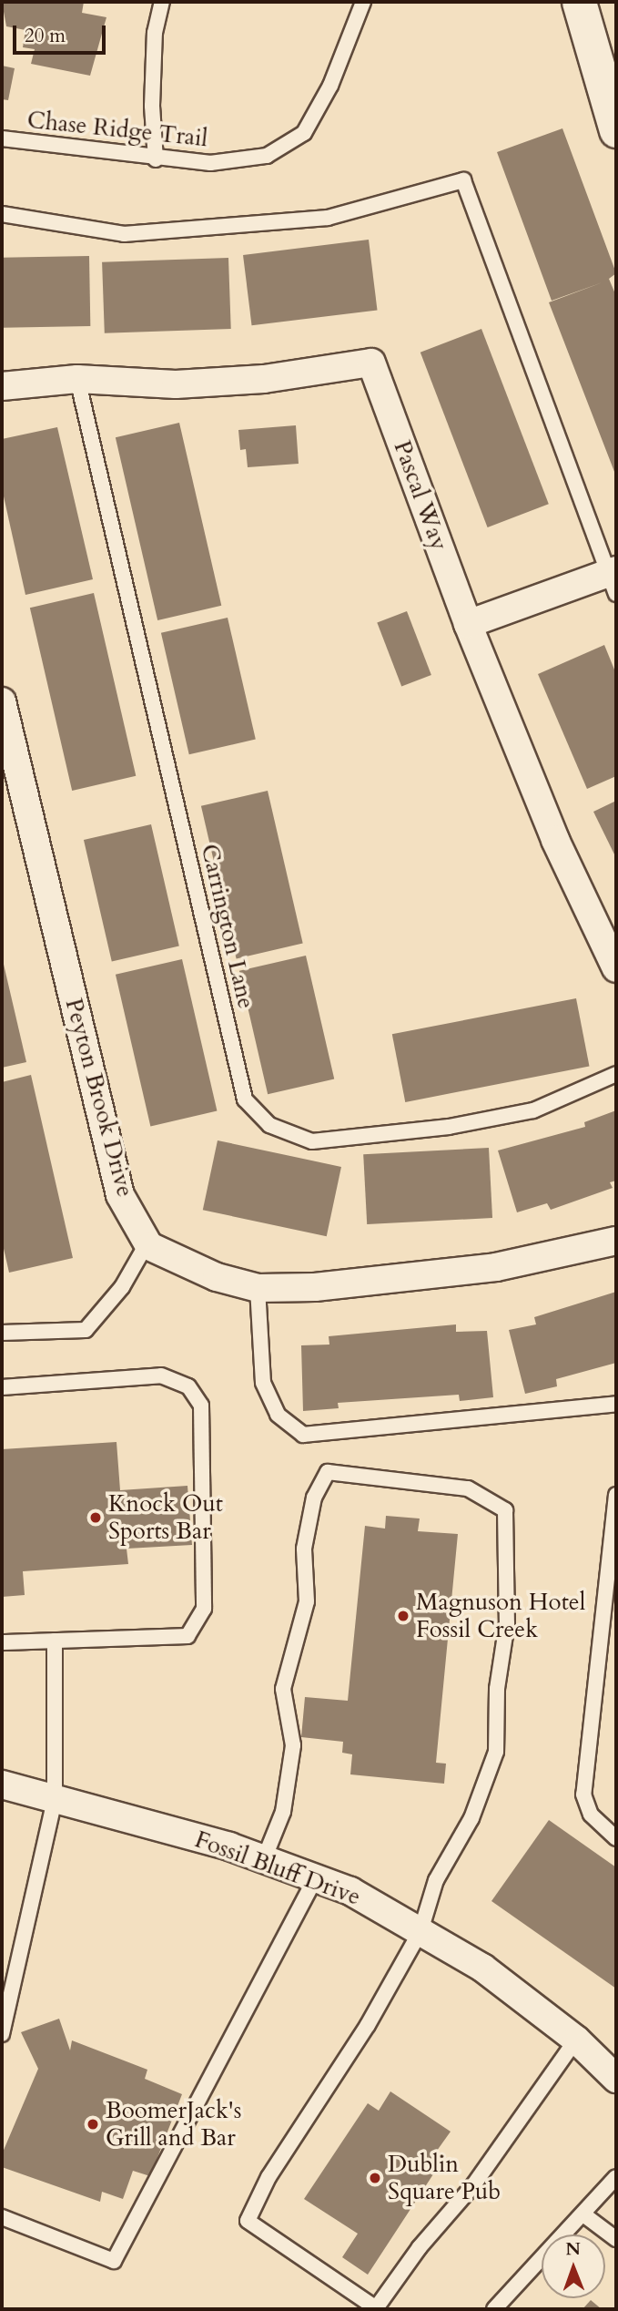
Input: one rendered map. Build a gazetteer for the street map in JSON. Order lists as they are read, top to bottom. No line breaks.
{"streets":{"street":["Pascal Way","Peyton Brook Drive","Fossil Bluff Drive"],"lane":["Chase Ridge Trail","Carrington Lane"]},"crossings":[["Pascal Way","Carrington Lane"]],"places":["Knock Out Sports Bar","Magnuson Hotel Fossil Creek","BoomerJack's Grill and Bar","Dublin Square Pub"],"scale_bar":"20 m","north":"top"}
